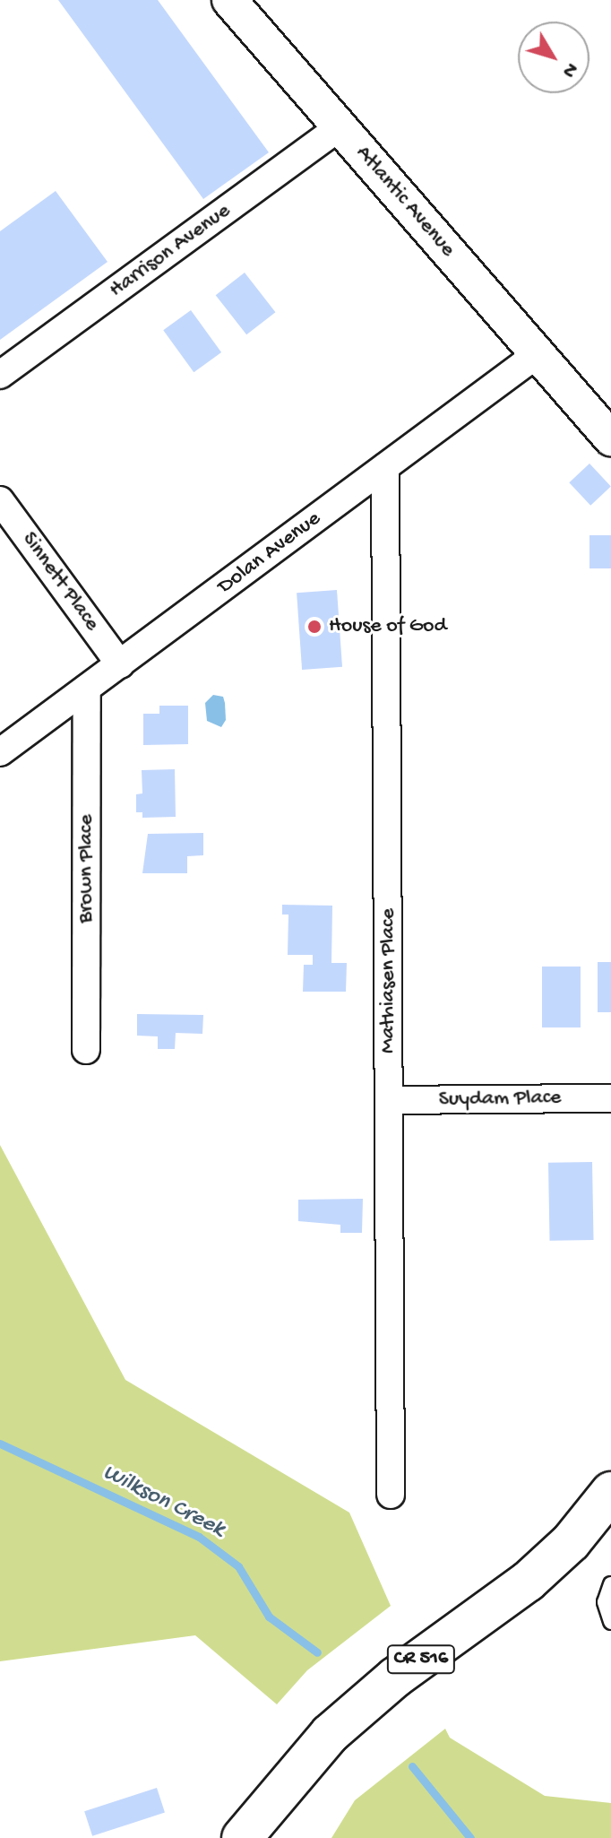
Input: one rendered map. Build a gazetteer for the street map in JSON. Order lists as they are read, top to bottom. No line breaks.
{"streets":{"main road":["CR 516"],"street":["Atlantic Avenue","Harrison Avenue","Dolan Avenue","Sinnett Place","Brown Place","Mathiasen Place","Suydam Place"]},"crossings":[["Atlantic Avenue","Harrison Avenue"],["Atlantic Avenue","Dolan Avenue"],["Dolan Avenue","Sinnett Place"],["Dolan Avenue","Brown Place"],["Dolan Avenue","Mathiasen Place"],["Mathiasen Place","Suydam Place"]],"water":["Wilkson Creek"],"places":["House of God"],"north":"bottom right"}
